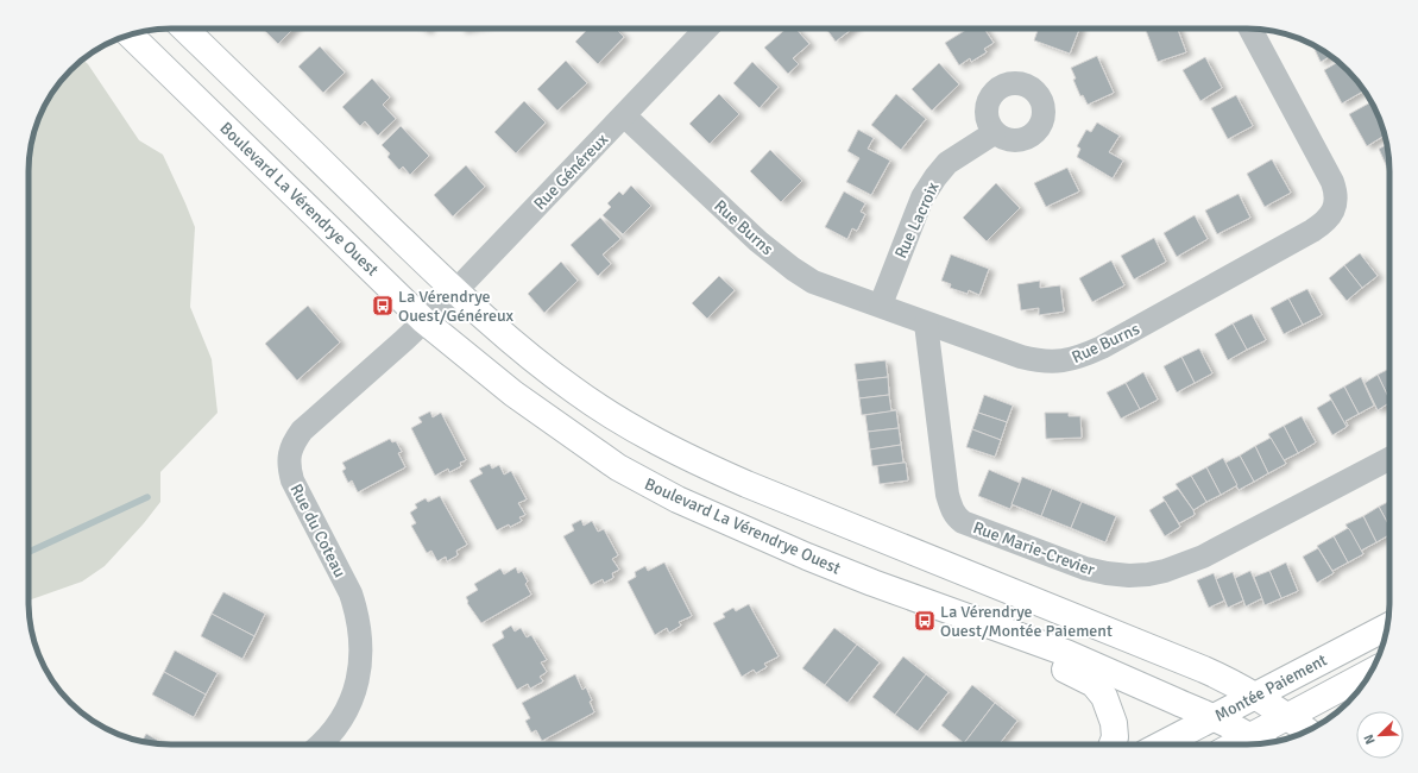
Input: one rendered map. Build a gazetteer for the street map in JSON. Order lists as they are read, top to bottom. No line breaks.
{"streets":{"main road":["Boulevard La Vérendrye Ouest","Montée Paiement"],"street":["Rue Généreux","Rue Lacroix","Rue Burns","Rue du Coteau","Rue Marie-Crevier"]},"crossings":[["Rue Généreux","Boulevard La Vérendrye Ouest"],["Rue Généreux","Rue Burns"],["Rue Généreux","Rue du Coteau"],["Boulevard La Vérendrye Ouest","Rue du Coteau"],["Boulevard La Vérendrye Ouest","Montée Paiement"],["Rue Lacroix","Rue Burns"],["Rue Burns","Rue Marie-Crevier"]],"places":{"bus stop":["La Vérendrye Ouest/Généreux","La Vérendrye Ouest/Montée Paiement"]},"north":"bottom left"}
